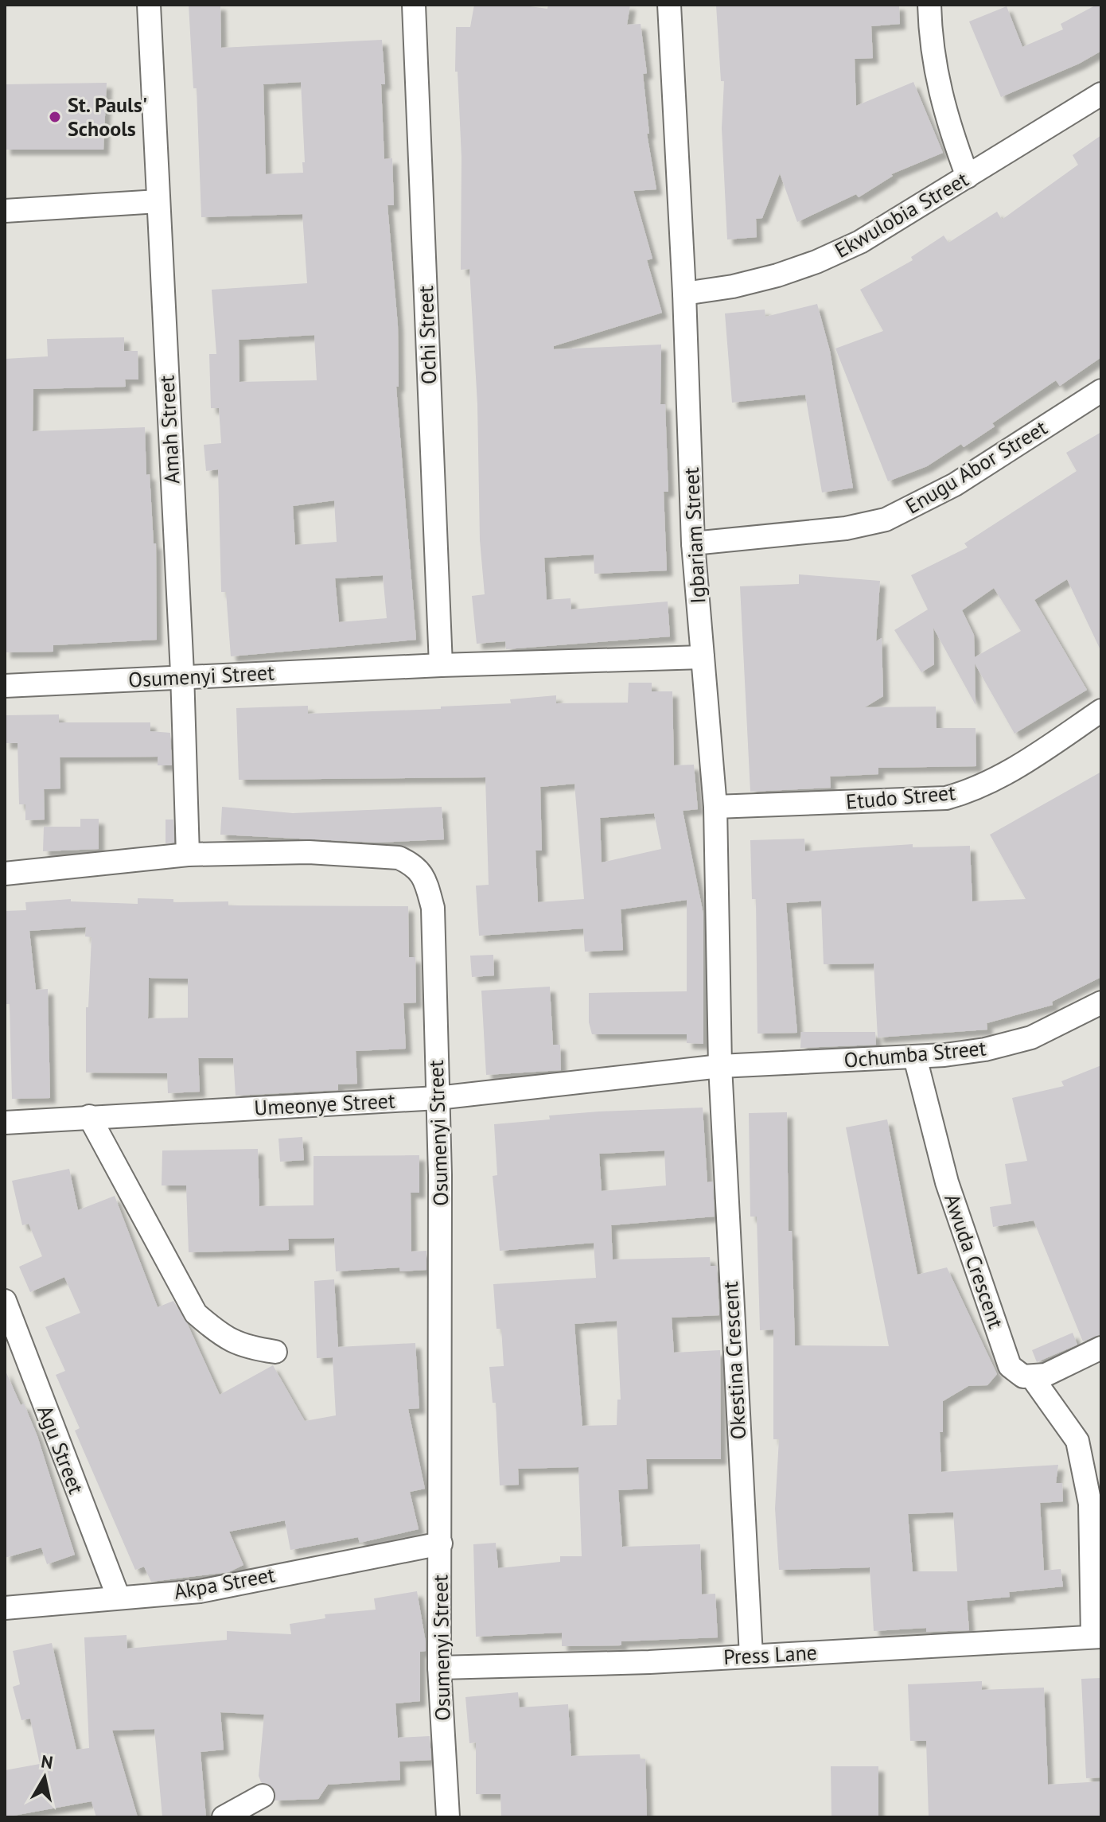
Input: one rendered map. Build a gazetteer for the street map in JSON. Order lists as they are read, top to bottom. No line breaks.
{"streets":{"street":["Ekwulobia Street","Ochi Street","Amah Street","Enugu Abor Street","Igbariam Street","Osumenyi Street","Etudo Street","Ochumba Street","Umeonye Street","Awuda Crescent","Okestina Crescent","Agu Street","Akpa Street","Press Lane"]},"crossings":[["Ekwulobia Street","Igbariam Street"],["Ochi Street","Osumenyi Street"],["Amah Street","Osumenyi Street"],["Enugu Abor Street","Igbariam Street"],["Igbariam Street","Osumenyi Street"],["Igbariam Street","Etudo Street"],["Igbariam Street","Ochumba Street"],["Igbariam Street","Umeonye Street"],["Igbariam Street","Okestina Crescent"],["Osumenyi Street","Umeonye Street"],["Osumenyi Street","Akpa Street"],["Osumenyi Street","Press Lane"],["Ochumba Street","Umeonye Street"],["Ochumba Street","Awuda Crescent"],["Ochumba Street","Okestina Crescent"],["Umeonye Street","Okestina Crescent"],["Awuda Crescent","Press Lane"],["Okestina Crescent","Press Lane"],["Agu Street","Akpa Street"]],"places":["St. Pauls' Schools"],"north":"top"}
